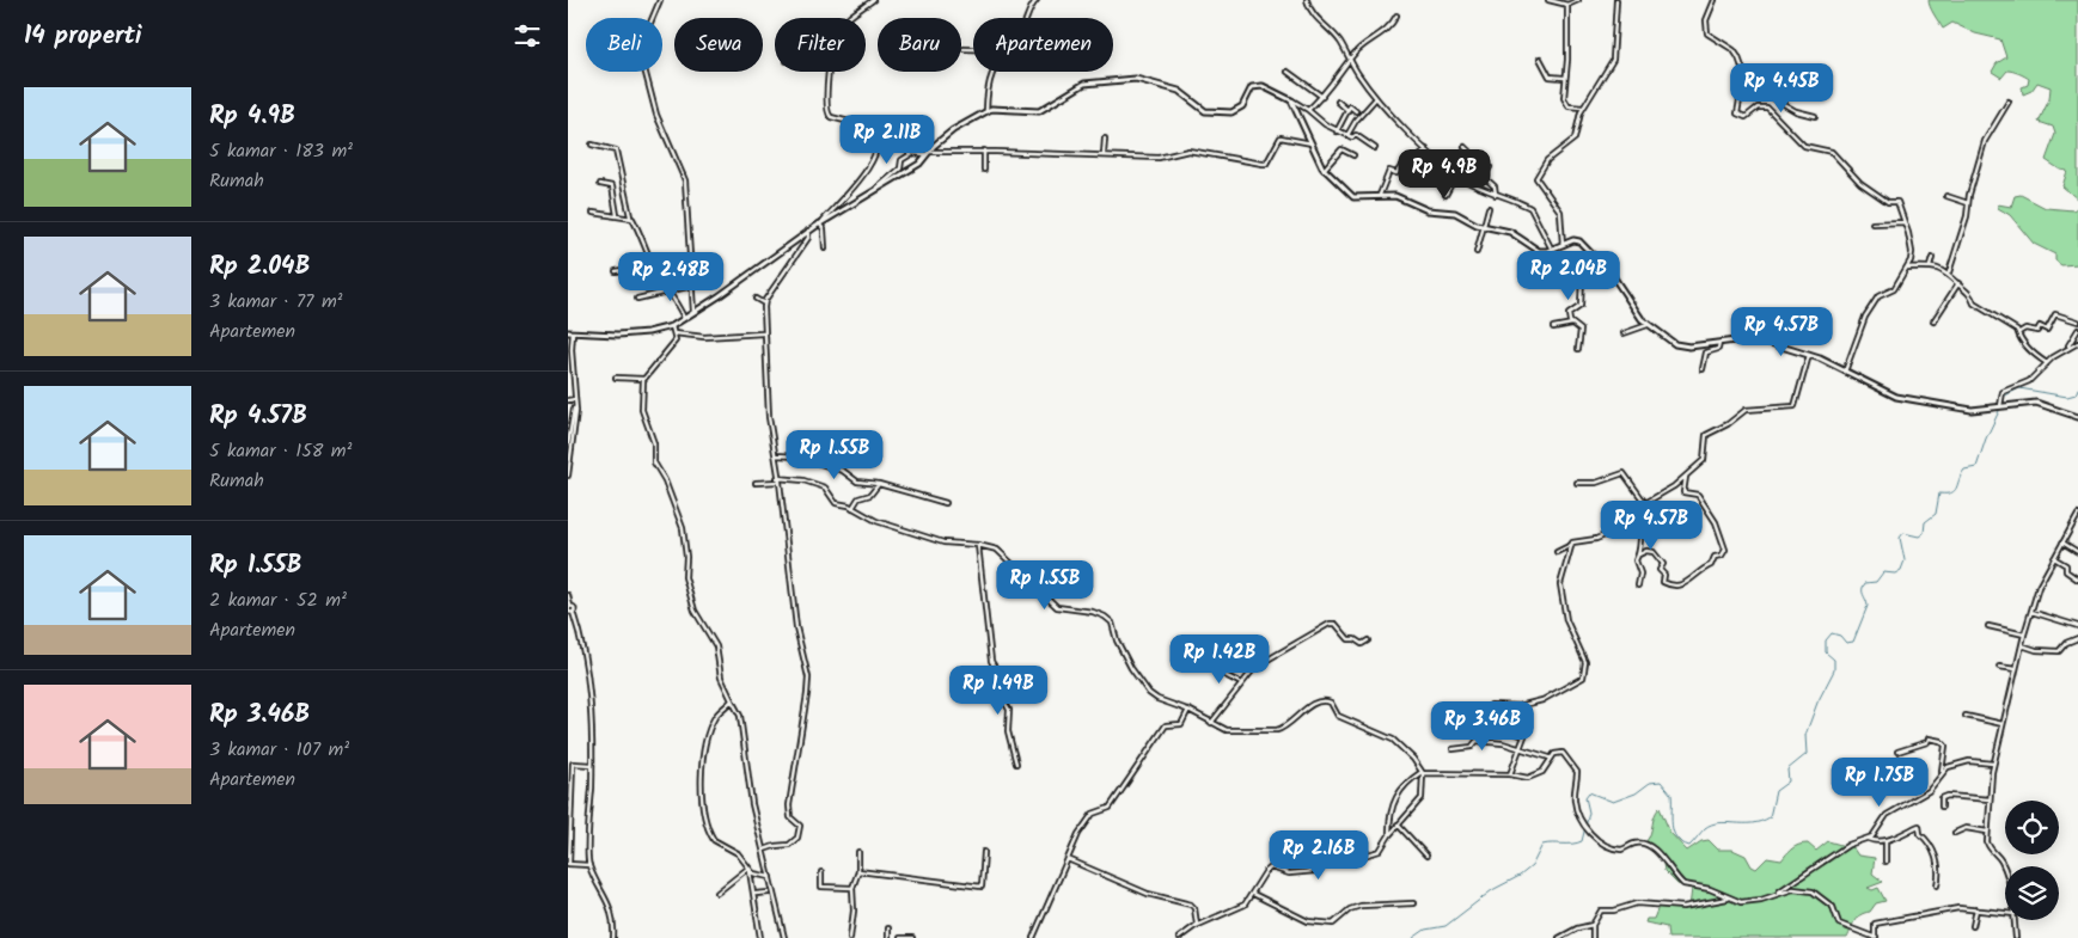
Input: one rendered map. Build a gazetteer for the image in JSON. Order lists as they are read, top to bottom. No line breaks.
{"page":{"heading":"14 properti","chip":["Beli","Sewa","Filter","Baru","Apartemen"],"price":["Rp 4.45B","Rp 2.11B","Rp 4.9B","Rp 2.04B","Rp 2.48B","Rp 4.57B","Rp 1.55B","Rp 4.57B","Rp 1.55B","Rp 1.42B","Rp 1.49B","Rp 3.46B","Rp 1.75B","Rp 2.16B"],"list":[{"name":"Rp 4.9B","note":"5 kamar · 183 m² · Rumah"},{"name":"Rp 2.04B","note":"3 kamar · 77 m² · Apartemen"},{"name":"Rp 4.57B","note":"5 kamar · 158 m² · Rumah"},{"name":"Rp 1.55B","note":"2 kamar · 52 m² · Apartemen"},{"name":"Rp 3.46B","note":"3 kamar · 107 m² · Apartemen"}]}}
